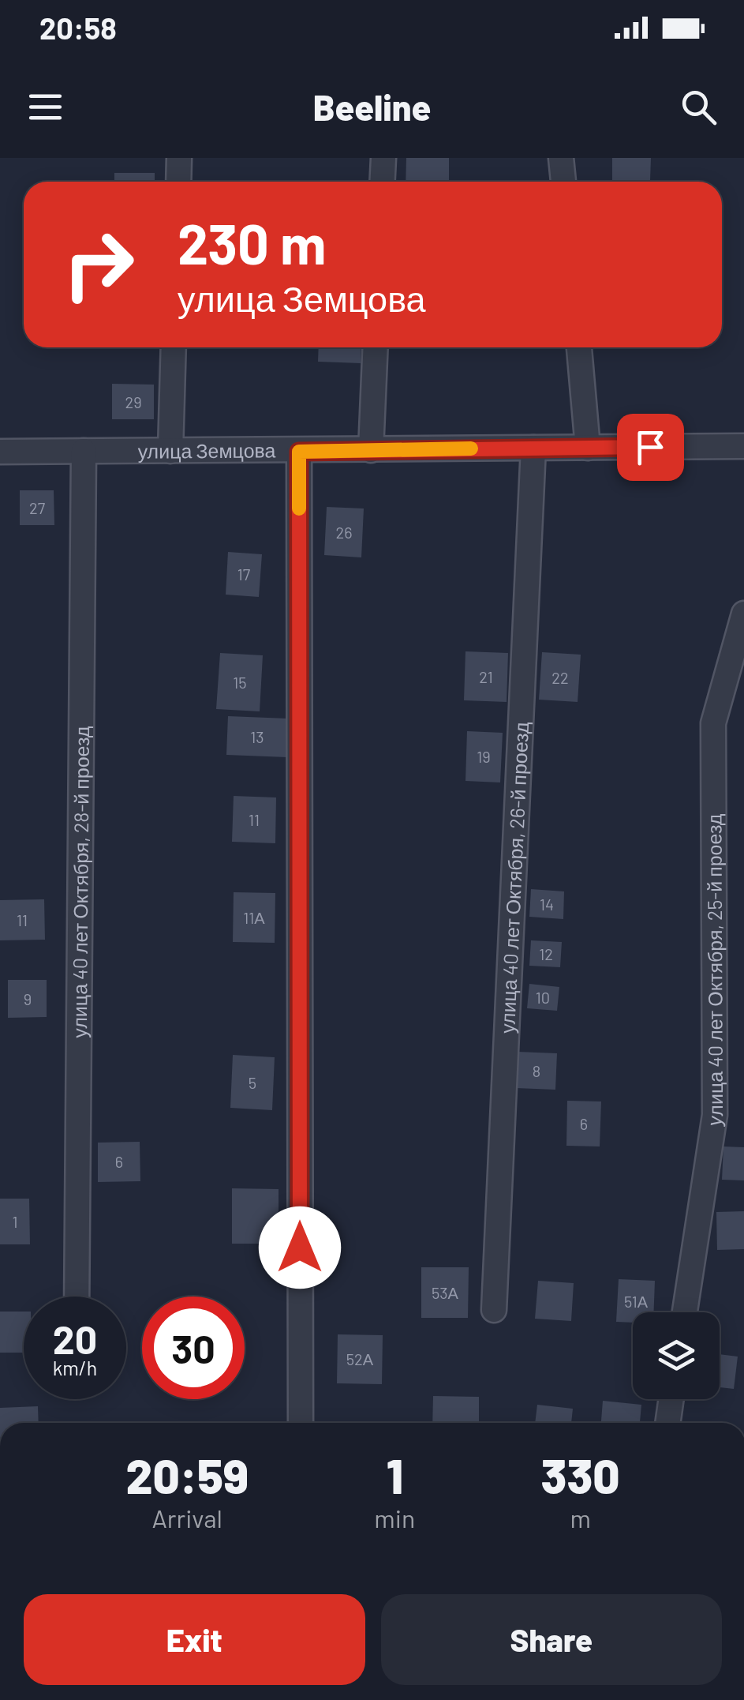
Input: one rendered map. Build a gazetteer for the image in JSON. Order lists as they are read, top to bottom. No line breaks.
{"streets":{"street":["улица Земцова","улица 40 лет Октября, 26-й проезд","улица 40 лет Октября, 28-й проезд","улица 40 лет Октября, 25-й проезд"]},"crossings":[["улица Земцова","улица 40 лет Октября, 26-й проезд"],["улица Земцова","улица 40 лет Октября, 28-й проезд"]],"house_numbers":["29","27","26","17","21","22","15","13","19","11","14","11А","11","12","10","9","8","5","6","6","1","53А","51А","52А"],"page":{"status":"20:58","header":"Beeline","turn":["230 m","улица Земцова"],"speed":"20 km/h","limit":"30","eta":["20:59","Arrival","1","min","330","m"],"buttons":["Exit","Share"]}}
